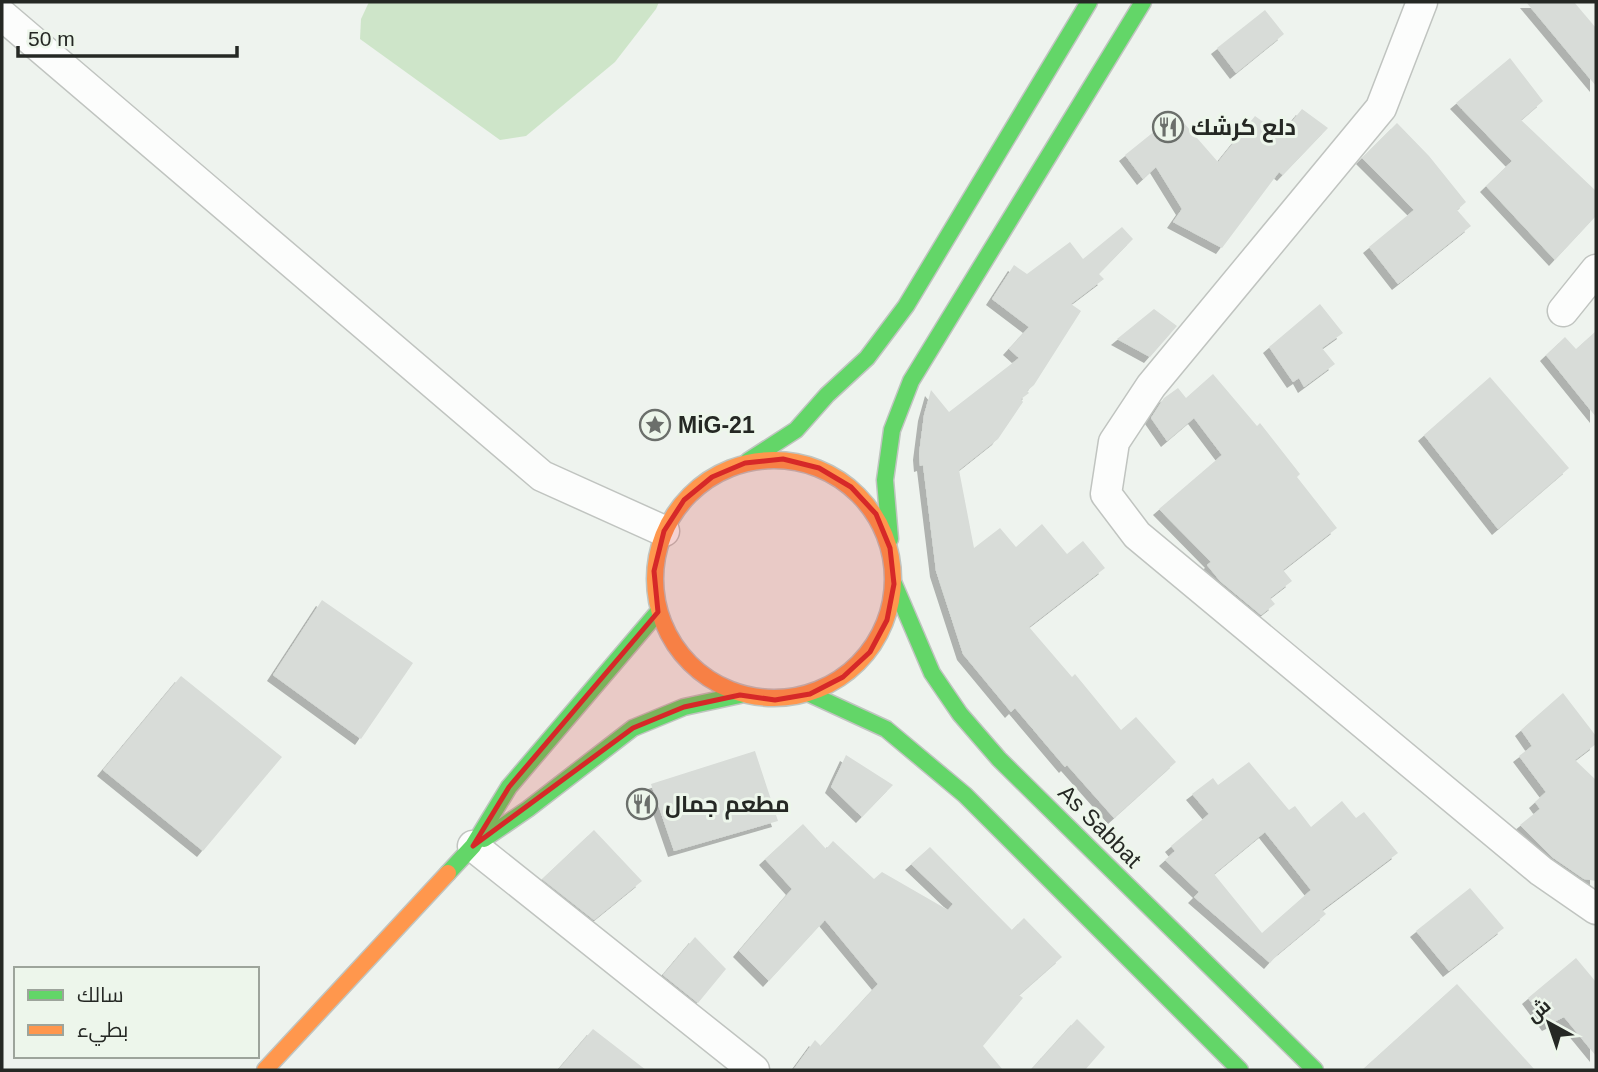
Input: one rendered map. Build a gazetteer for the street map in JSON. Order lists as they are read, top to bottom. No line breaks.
{"streets":{"main road":["As Sabbat"]},"places":{"restaurant":["دلع كرشك","مطعم جمال"],"place":["MiG-21"]},"legend":["سالك","بطيء"],"scale_bar":"50 m","north":"top left"}
